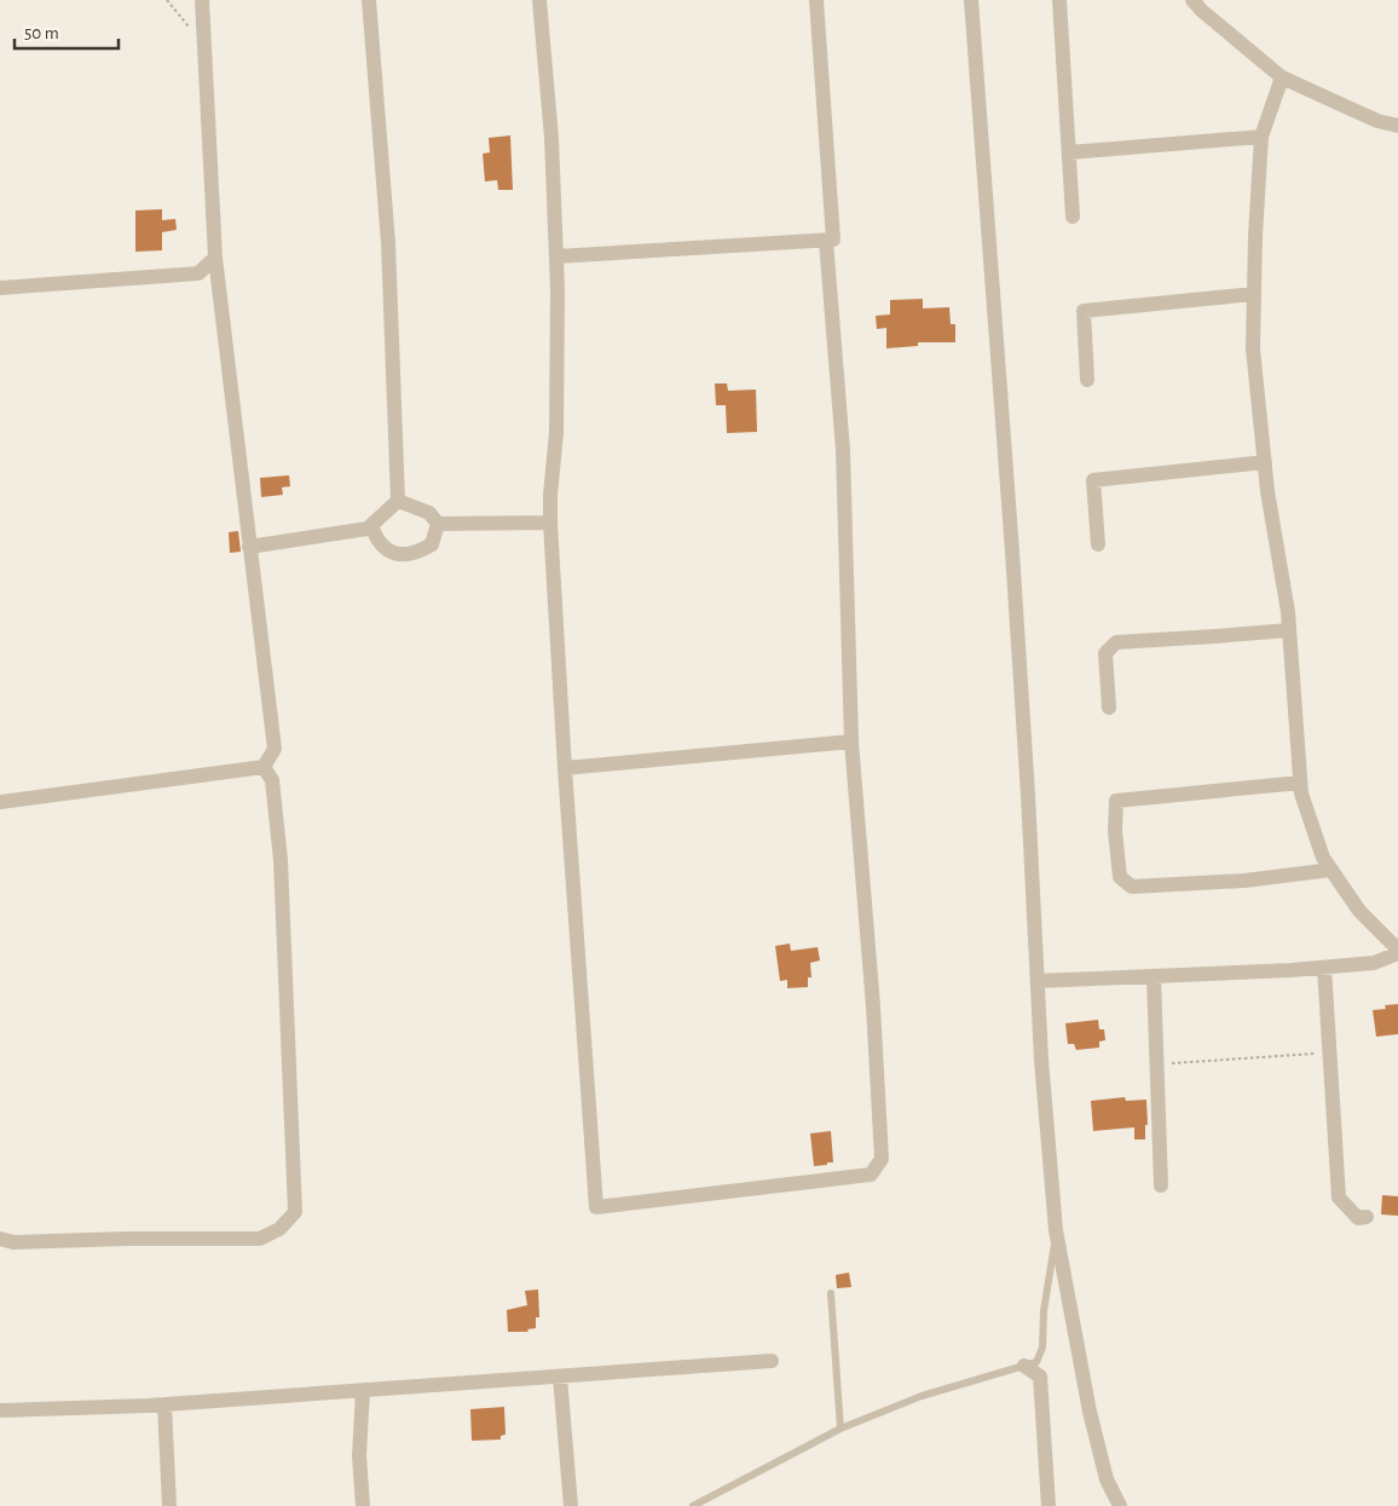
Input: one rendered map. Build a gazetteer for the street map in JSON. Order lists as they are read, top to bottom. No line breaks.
{"scale_bar":"50 m"}
